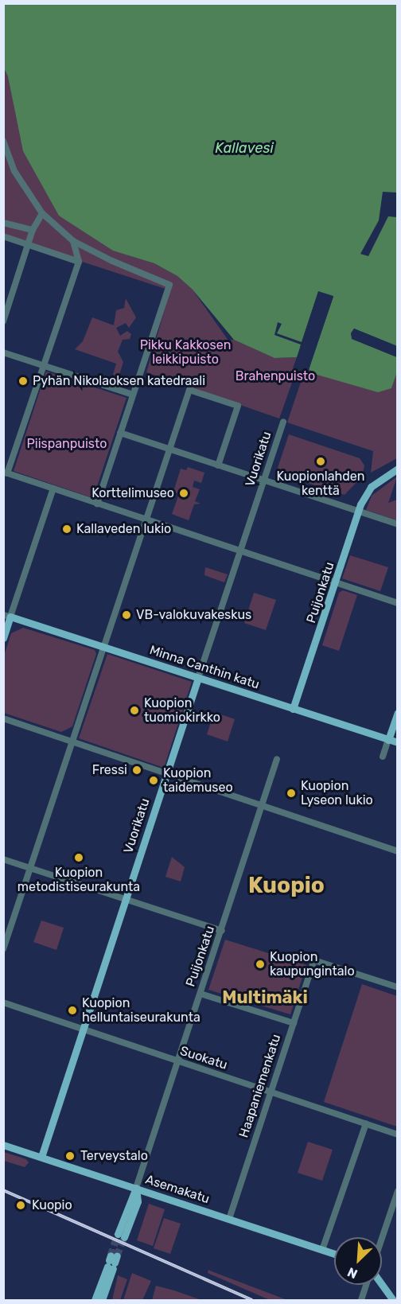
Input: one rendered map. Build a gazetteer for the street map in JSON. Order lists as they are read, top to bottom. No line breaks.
{"streets":{"main road":["Vuorikatu","Puijonkatu","Minna Canthin katu","Asemakatu"],"street":["Suokatu","Haapaniemenkatu"]},"crossings":[["Vuorikatu","Minna Canthin katu"],["Vuorikatu","Suokatu"],["Vuorikatu","Asemakatu"],["Puijonkatu","Minna Canthin katu"],["Puijonkatu","Suokatu"],["Puijonkatu","Asemakatu"],["Suokatu","Haapaniemenkatu"],["Haapaniemenkatu","Asemakatu"]],"districts":["Kuopio","Multimäki"],"water":["Kallavesi"],"parks":["Pikku Kakkosen leikkipuisto","Brahenpuisto","Piispanpuisto"],"places":["Pyhän Nikolaoksen katedraali","Kuopionlahden kenttä","Korttelimuseo","Kallaveden lukio","VB-valokuvakeskus","Kuopion tuomiokirkko","Fressi","Kuopion taidemuseo","Kuopion Lyseon lukio","Kuopion metodistiseurakunta","Kuopion kaupungintalo","Kuopion helluntaiseurakunta","Terveystalo","Kuopio"],"north":"bottom left"}
